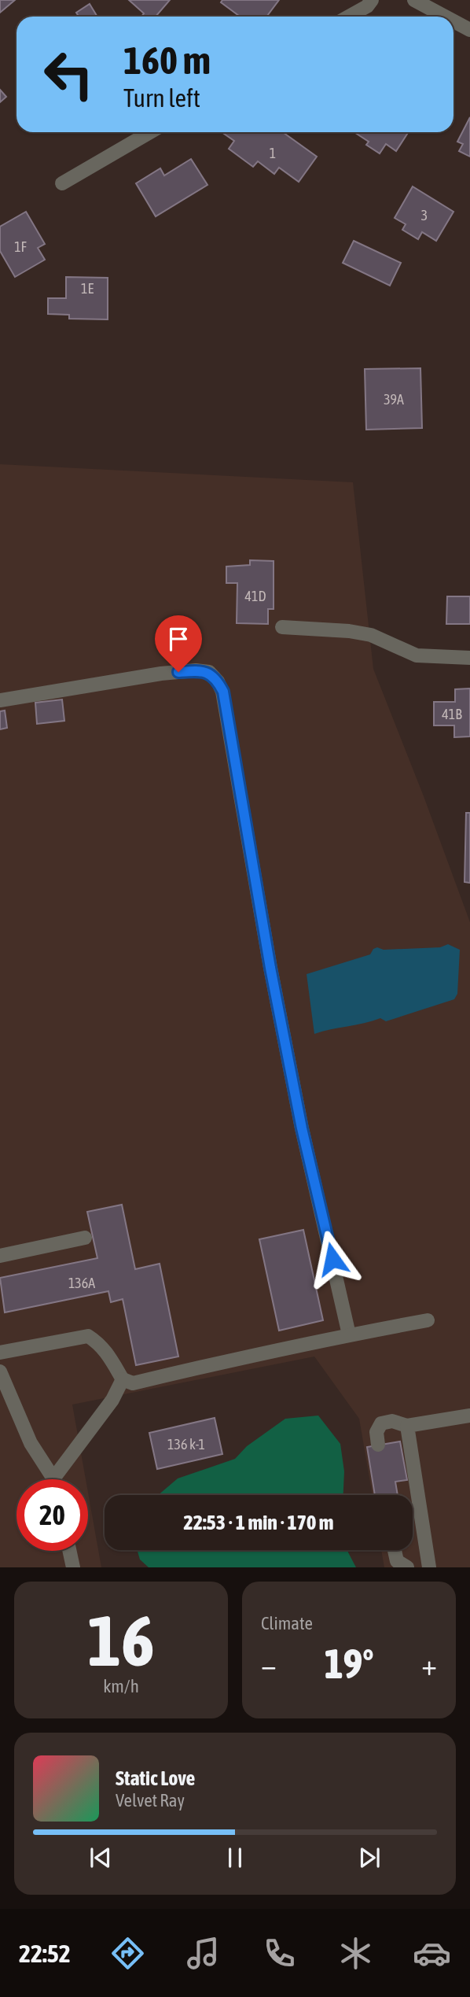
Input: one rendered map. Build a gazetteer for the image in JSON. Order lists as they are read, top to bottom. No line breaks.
{"house_numbers":["1","3","1F","1E","39A","41D","41B","136A","136 k-1"],"page":{"turn":["160 m","Turn left"],"limit":"20","trip":"22:53 · 1 min · 170 m","tile":[["16","km/h"],"Climate"],"heat":["−","19°","+"],"song":["Static Love","Velvet Ray"],"tabs":"22:52"}}
